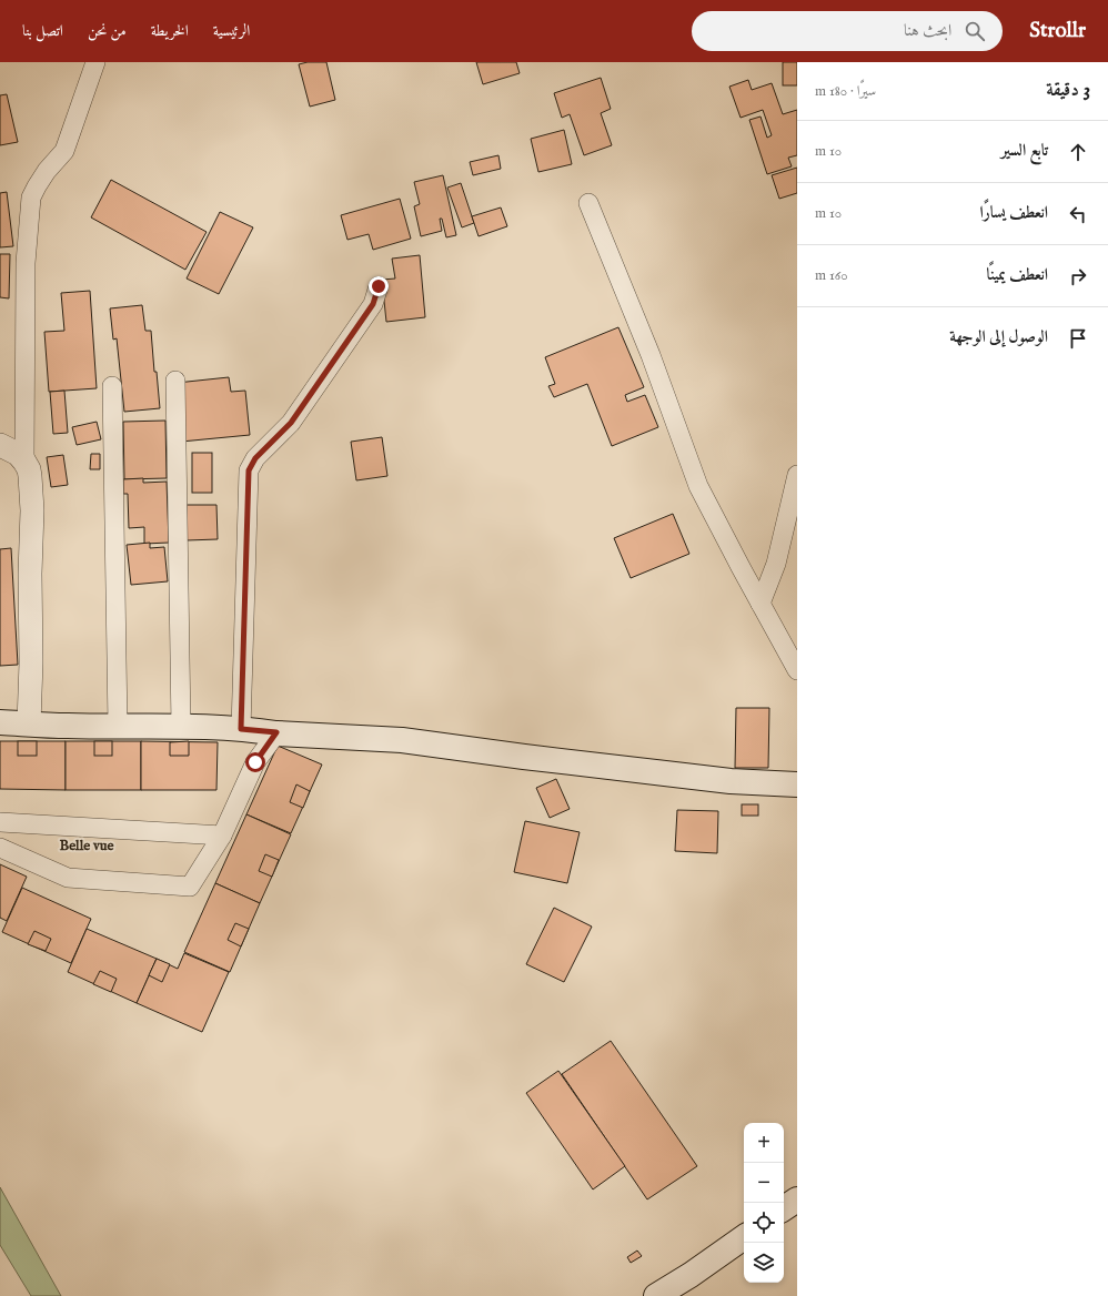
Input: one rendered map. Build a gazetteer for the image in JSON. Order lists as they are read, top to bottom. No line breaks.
{"districts":["Belle vue"],"page":{"header":"Strollr","search":"ابحث هنا","nav":["الرئيسية","الخريطة","من نحن","اتصل بنا"],"heading":["3 دقيقة","سيرًا · 180 m"],"list":[["تابع السير","10 m"],["انعطف يسارًا","10 m"],["انعطف يمينًا","160 m"],"الوصول إلى الوجهة"],"map_buttons":["+","−"]}}
